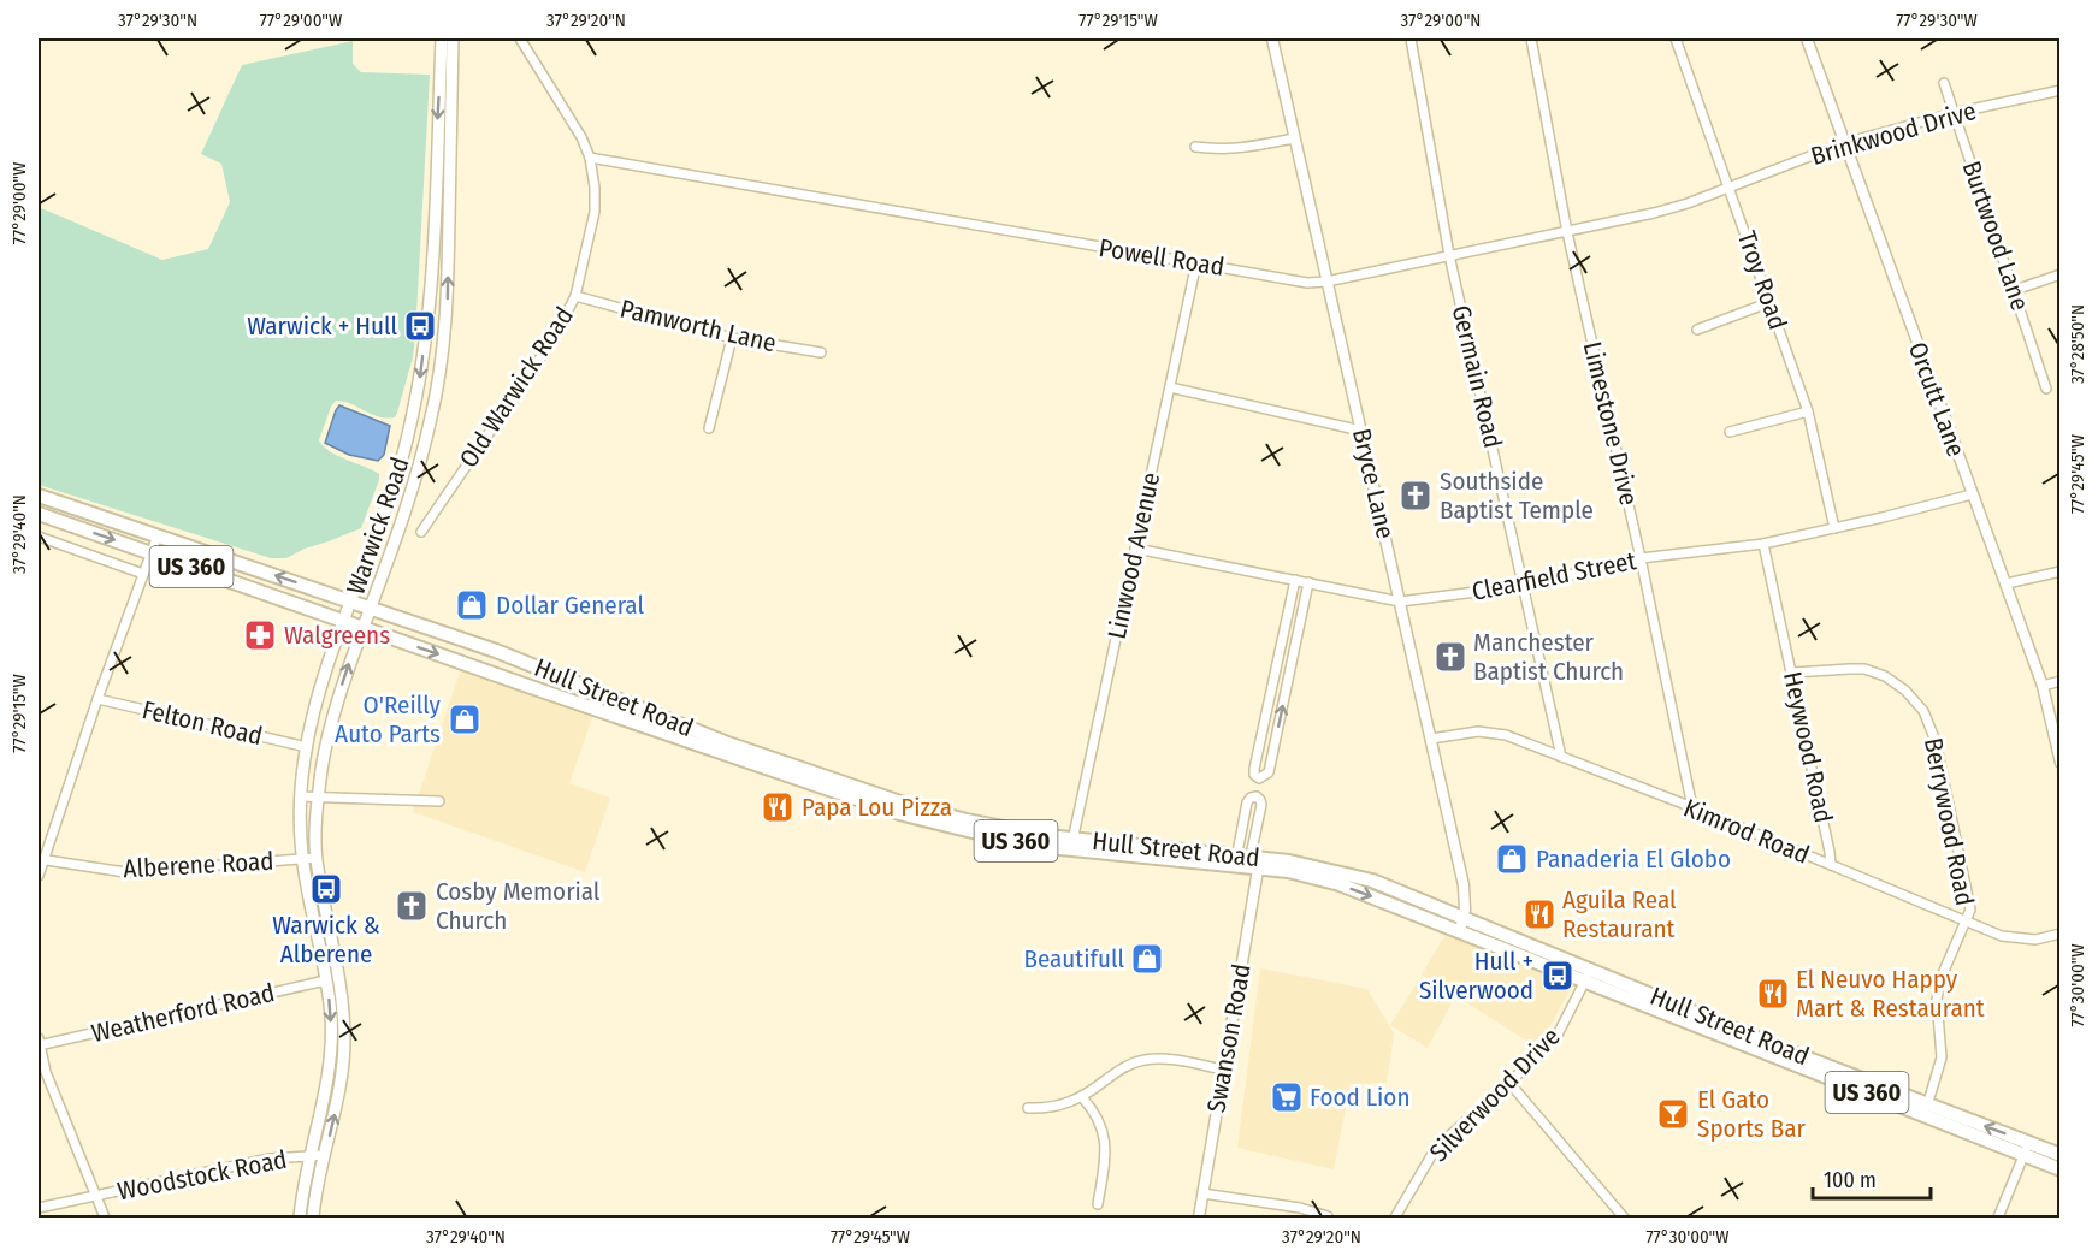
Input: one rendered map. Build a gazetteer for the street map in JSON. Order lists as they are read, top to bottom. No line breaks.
{"streets":{"main road":["Warwick Road","US 360","Hull Street Road"],"street":["Brinkwood Drive","Burtwood Lane","Powell Road","Troy Road","Pamworth Lane","Germain Road","Old Warwick Road","Orcutt Lane","Limestone Drive","Bryce Lane","Linwood Avenue","Clearfield Street","Felton Road","Heywood Road","Berrywood Road","Kimrod Road","Alberene Road","Weatherford Road","Swanson Road","Silverwood Drive","Woodstock Road"]},"crossings":[["Brinkwood Drive","Burtwood Lane"],["Brinkwood Drive","Powell Road"],["Brinkwood Drive","Troy Road"],["Brinkwood Drive","Orcutt Lane"],["Powell Road","Troy Road"],["Powell Road","Germain Road"],["Powell Road","Old Warwick Road"],["Powell Road","Limestone Drive"],["Powell Road","Bryce Lane"],["Powell Road","Linwood Avenue"],["Troy Road","Clearfield Street"],["Pamworth Lane","Old Warwick Road"],["Germain Road","Clearfield Street"],["Germain Road","Kimrod Road"],["Orcutt Lane","Clearfield Street"],["Limestone Drive","Clearfield Street"],["Limestone Drive","Kimrod Road"],["Bryce Lane","Clearfield Street"],["Bryce Lane","Hull Street Road"],["Bryce Lane","Kimrod Road"],["Warwick Road","US 360"],["Warwick Road","Hull Street Road"],["Warwick Road","Felton Road"],["Warwick Road","Alberene Road"],["Warwick Road","Weatherford Road"],["Warwick Road","Woodstock Road"],["Linwood Avenue","Clearfield Street"],["Linwood Avenue","Hull Street Road"],["US 360","Hull Street Road"],["Clearfield Street","Heywood Road"],["Hull Street Road","Berrywood Road"],["Hull Street Road","Swanson Road"],["Hull Street Road","Silverwood Drive"],["Heywood Road","Berrywood Road"],["Heywood Road","Kimrod Road"],["Berrywood Road","Kimrod Road"]],"places":{"bus stop":["Warwick + Hull","Warwick & Alberene","Hull + Silverwood"],"church":["Southside Baptist Temple","Manchester Baptist Church","Cosby Memorial Church"],"shop":["Dollar General","O'Reilly Auto Parts","Panaderia El Globo","Beautifull"],"pharmacy":["Walgreens"],"restaurant":["Papa Lou Pizza","Aguila Real Restaurant","El Neuvo Happy Mart & Restaurant"],"supermarket":["Food Lion"],"bar":["El Gato Sports Bar"]},"scale_bar":"100 m","coordinates":["37°29'30\"N","77°29'00\"W","37°29'20\"N","77°29'15\"W","37°29'00\"N","77°29'30\"W","37°28'50\"N","77°29'45\"W","37°29'40\"N","77°30'00\"W"]}
